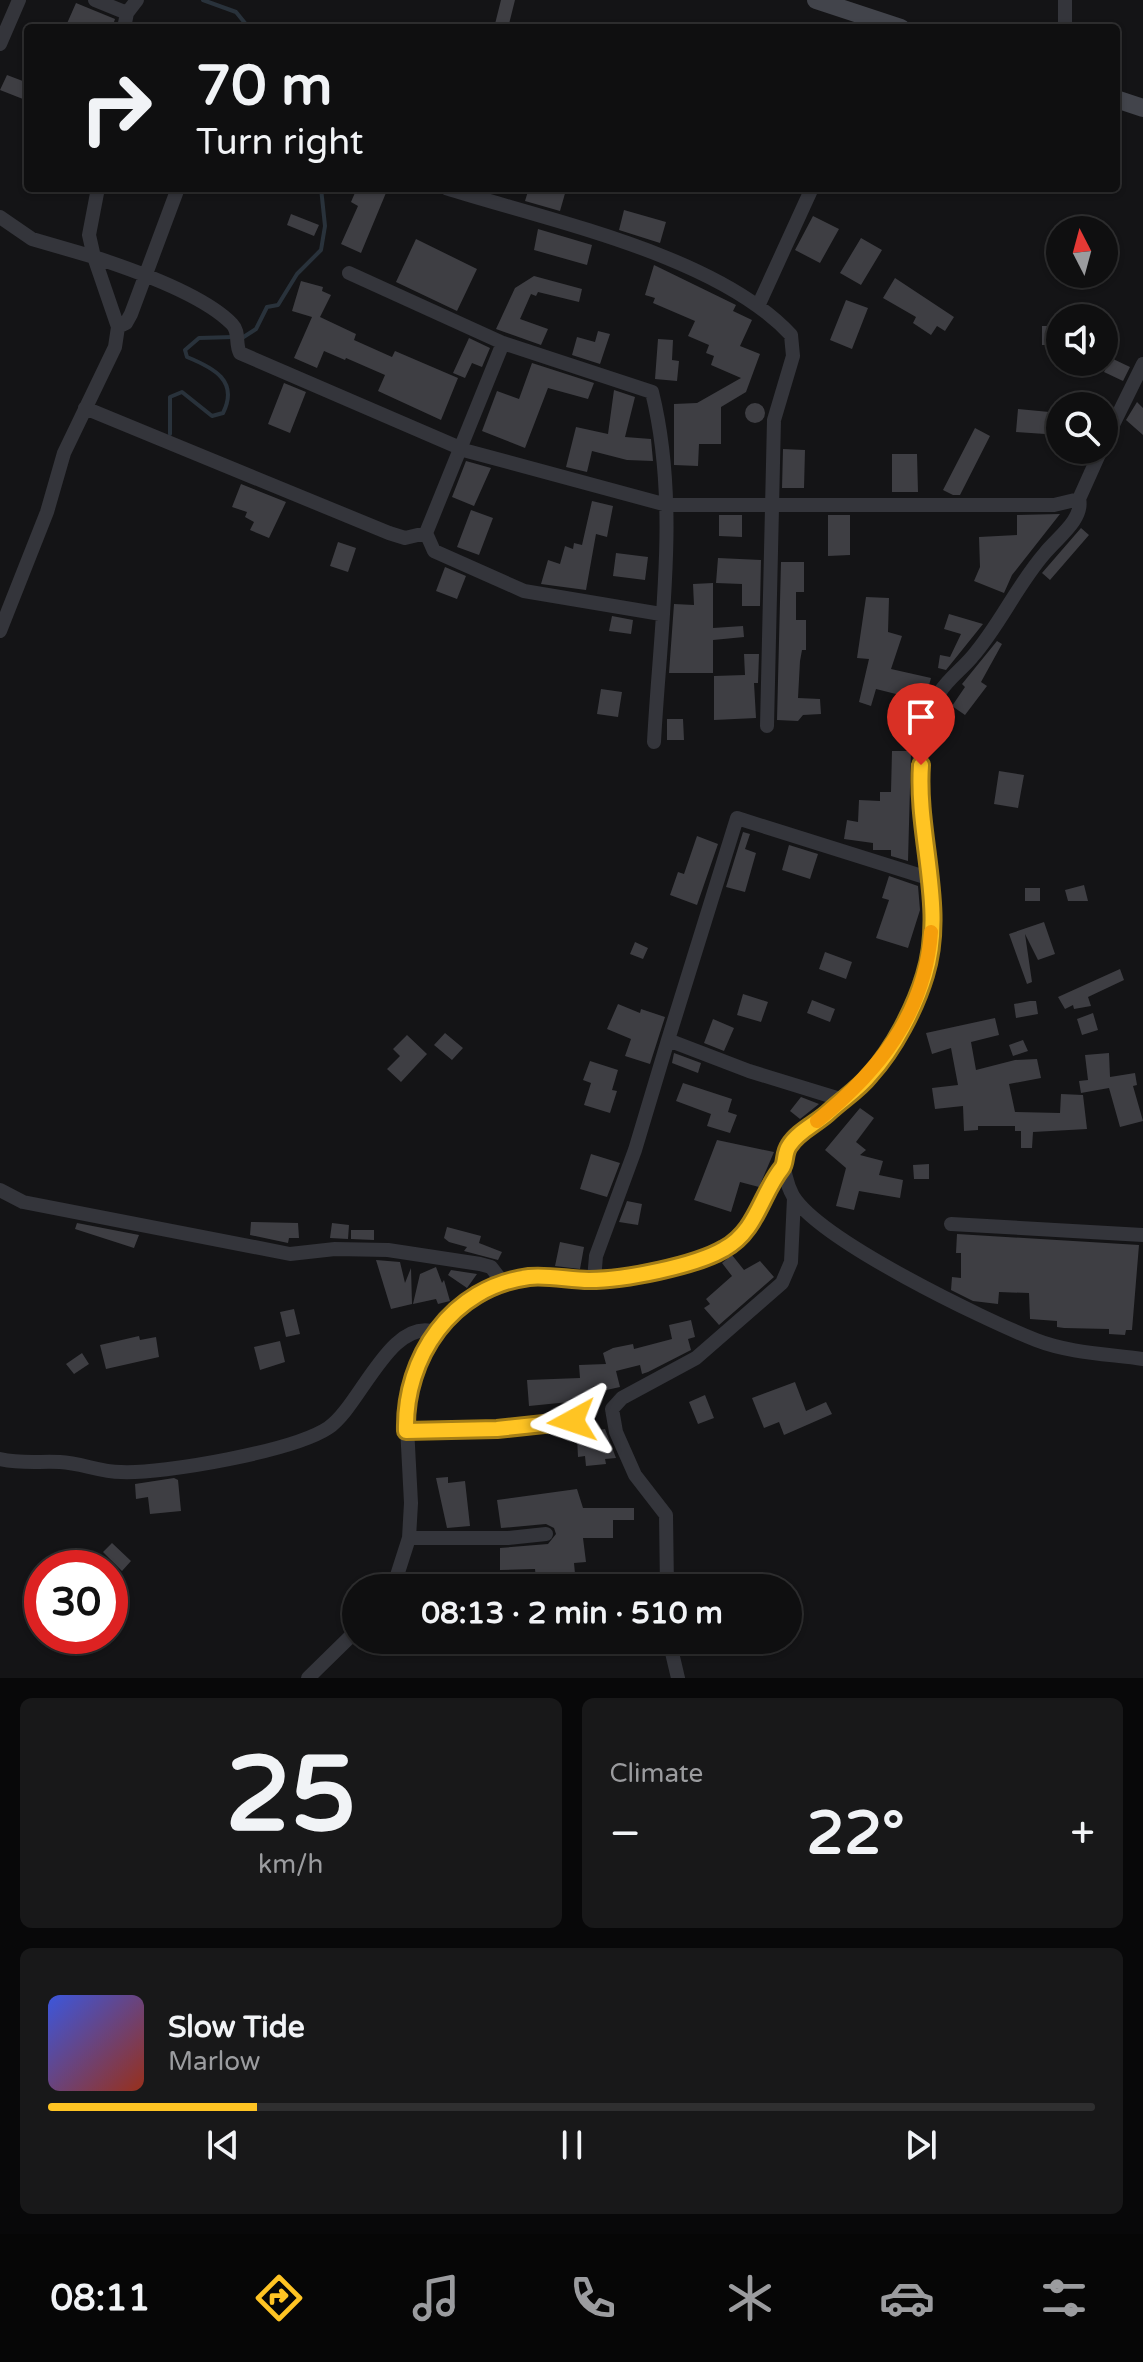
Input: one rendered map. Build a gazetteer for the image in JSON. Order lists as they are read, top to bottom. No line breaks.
{"north":"top","page":{"turn":["70 m","Turn right"],"limit":"30","trip":"08:13 · 2 min · 510 m","tile":[["25","km/h"],"Climate"],"heat":["−","22°","+"],"song":["Slow Tide","Marlow"],"tabs":"08:11"}}
